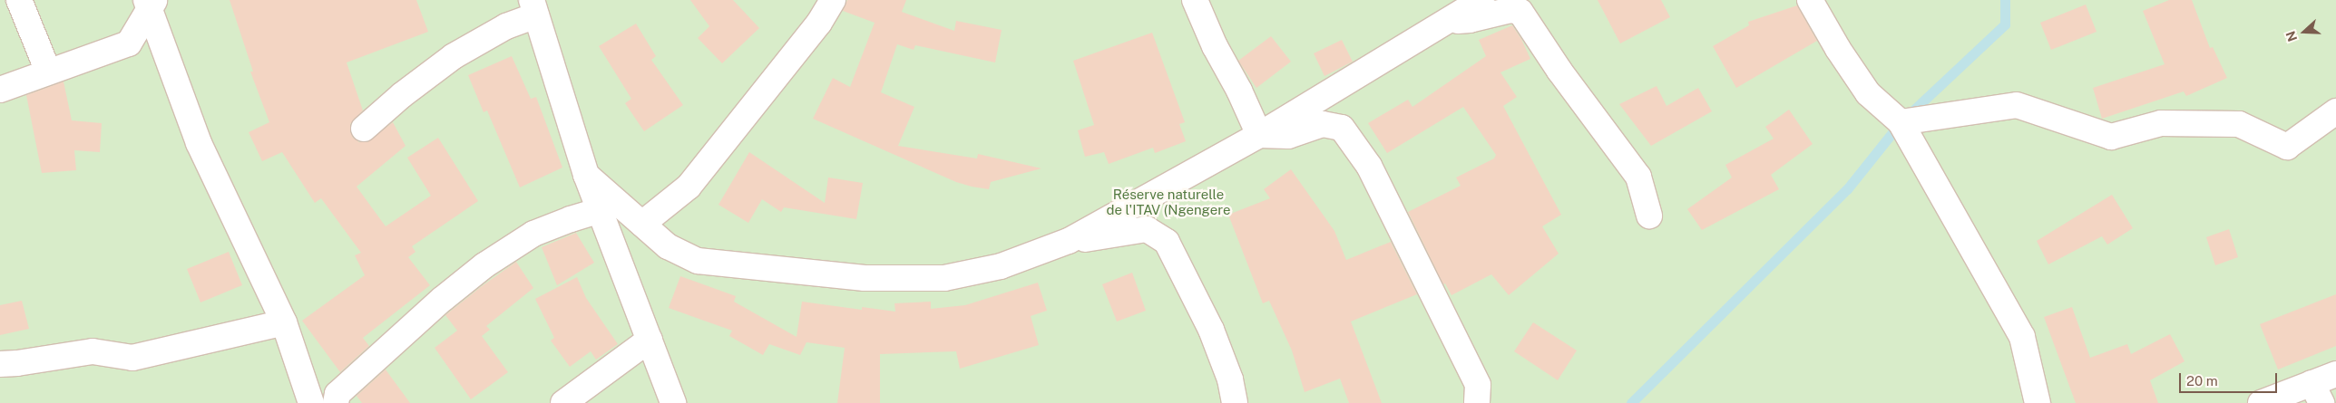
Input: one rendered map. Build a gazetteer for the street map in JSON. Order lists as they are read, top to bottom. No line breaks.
{"parks":["Réserve naturelle de l'ITAV (Ngengere"],"scale_bar":"20 m","north":"left"}
